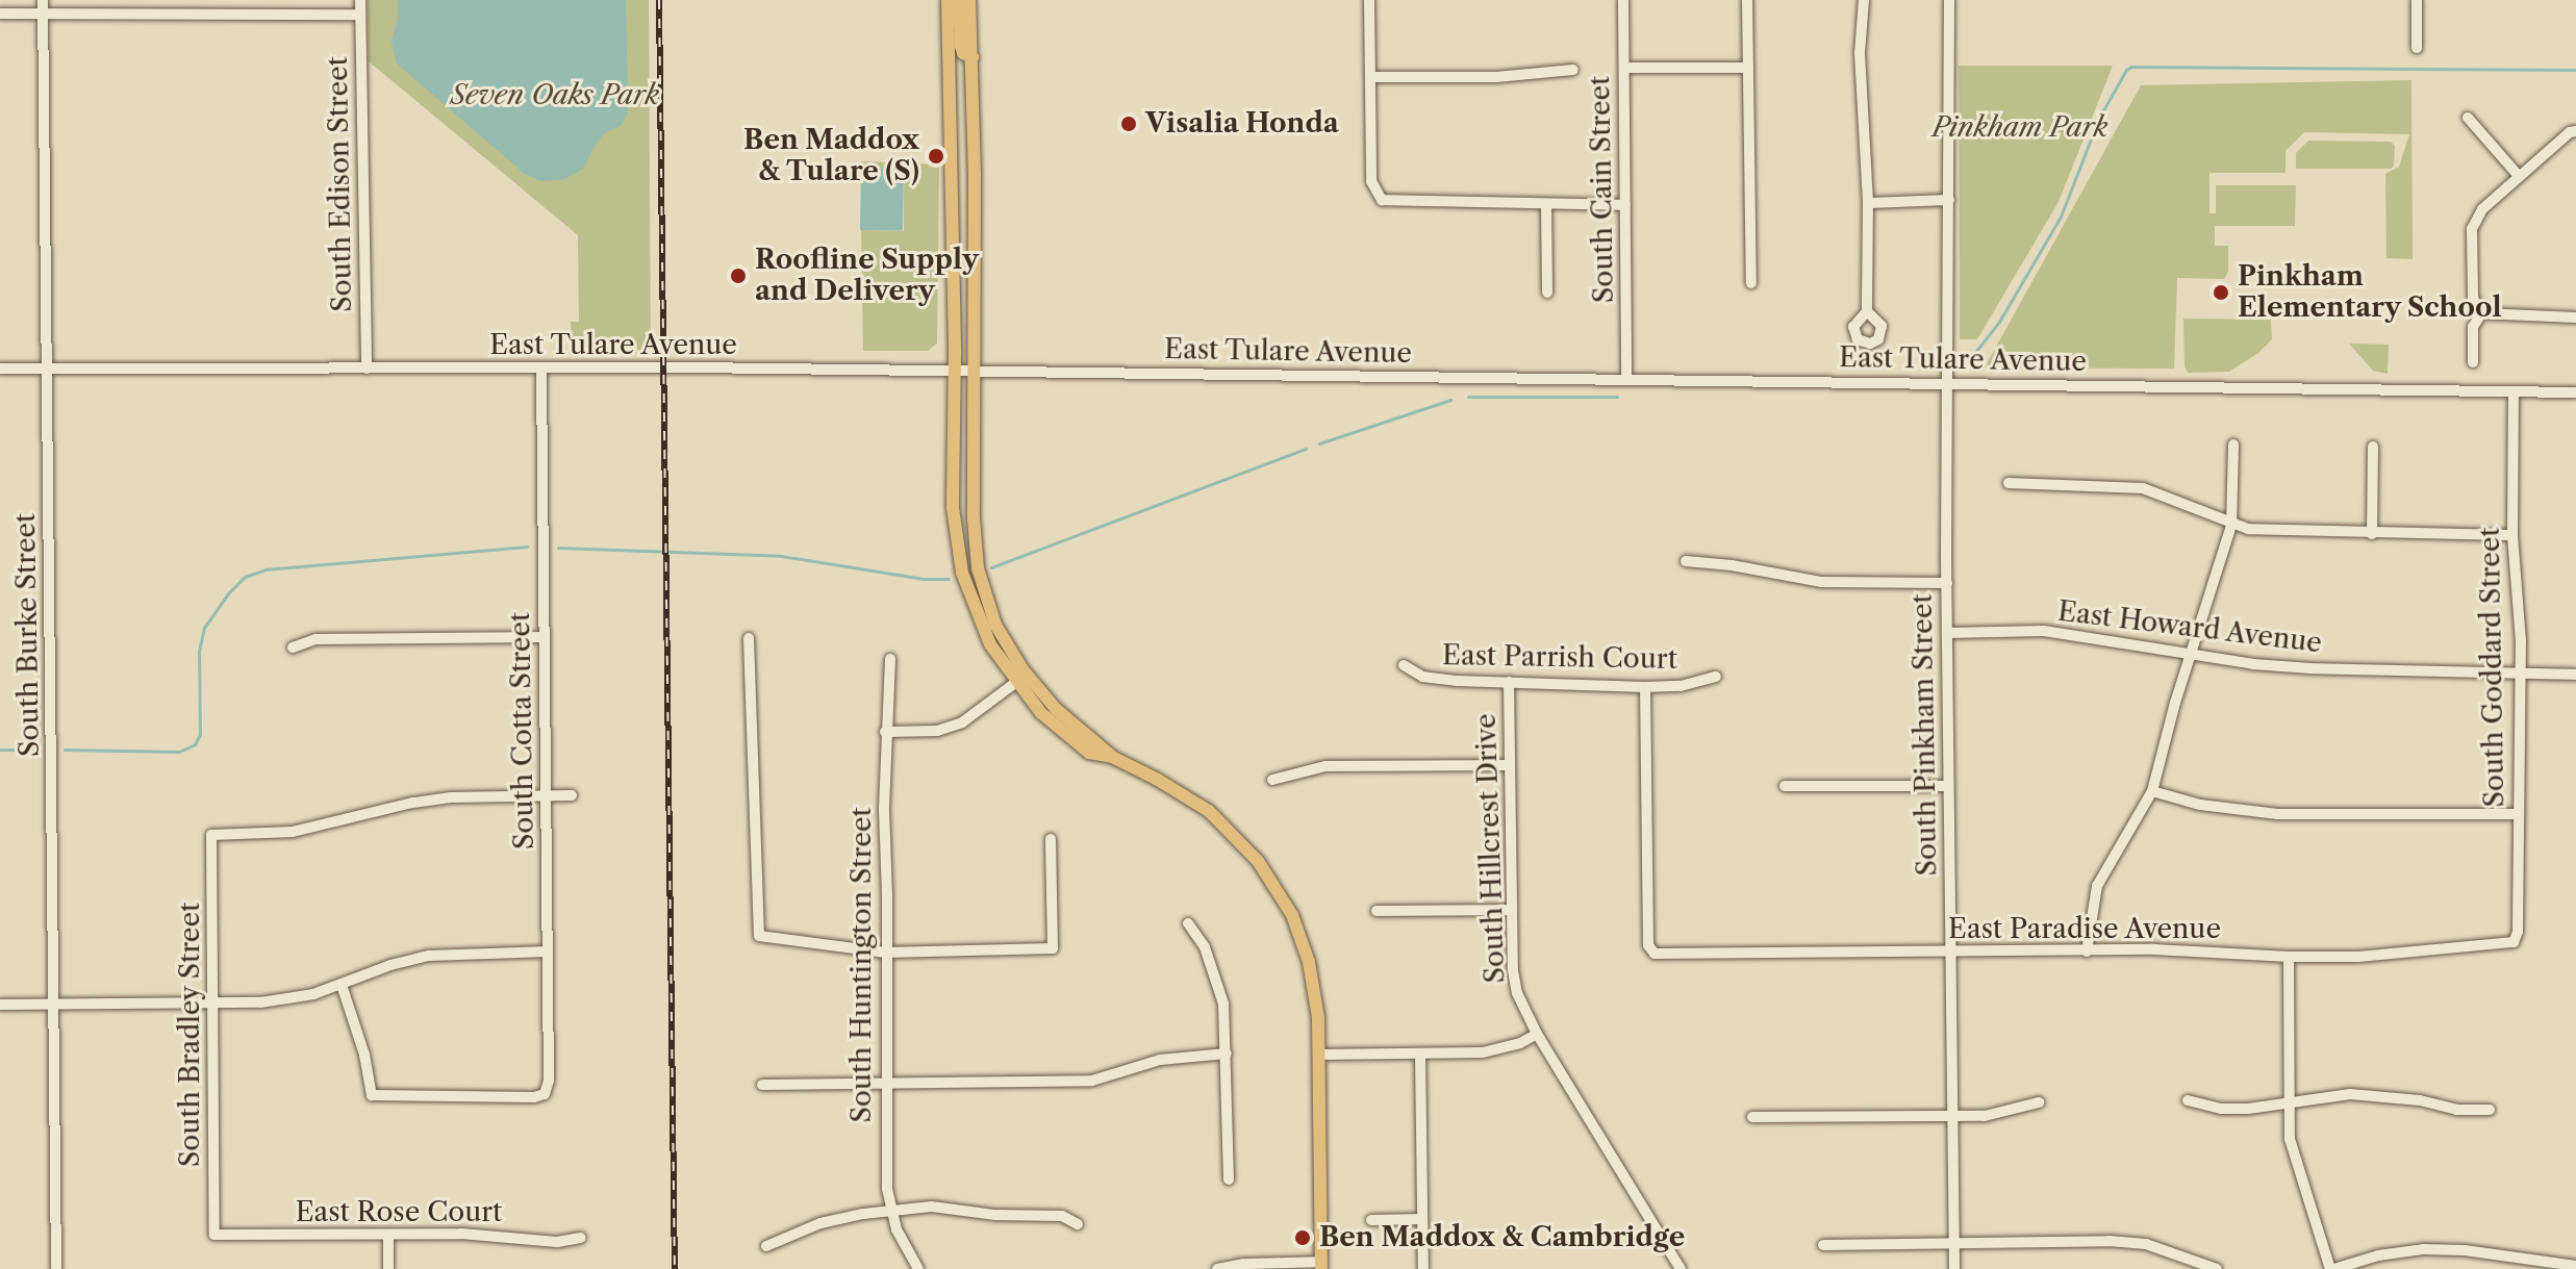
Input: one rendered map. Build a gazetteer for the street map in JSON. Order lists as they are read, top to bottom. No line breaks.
{"streets":{"street":["South Edison Street","South Cain Street","East Tulare Avenue","East Howard Avenue","South Burke Street","East Parrish Court","South Goddard Street","South Cotta Street","South Pinkham Street","South Hillcrest Drive","East Paradise Avenue","South Huntington Street","South Bradley Street","East Rose Court"]},"crossings":[["South Edison Street","East Tulare Avenue"],["South Cain Street","East Tulare Avenue"],["East Tulare Avenue","South Burke Street"],["East Tulare Avenue","South Goddard Street"],["East Tulare Avenue","South Cotta Street"],["East Tulare Avenue","South Pinkham Street"],["East Howard Avenue","South Goddard Street"],["East Howard Avenue","South Pinkham Street"],["East Parrish Court","South Hillcrest Drive"],["East Parrish Court","East Paradise Avenue"],["South Goddard Street","East Paradise Avenue"],["South Cotta Street","South Bradley Street"],["South Pinkham Street","East Paradise Avenue"],["South Bradley Street","East Rose Court"]],"parks":["Seven Oaks Park","Pinkham Park"],"places":["Visalia Honda","Ben Maddox & Tulare (S)","Roofline Supply and Delivery","Pinkham Elementary School","Ben Maddox & Cambridge"]}
